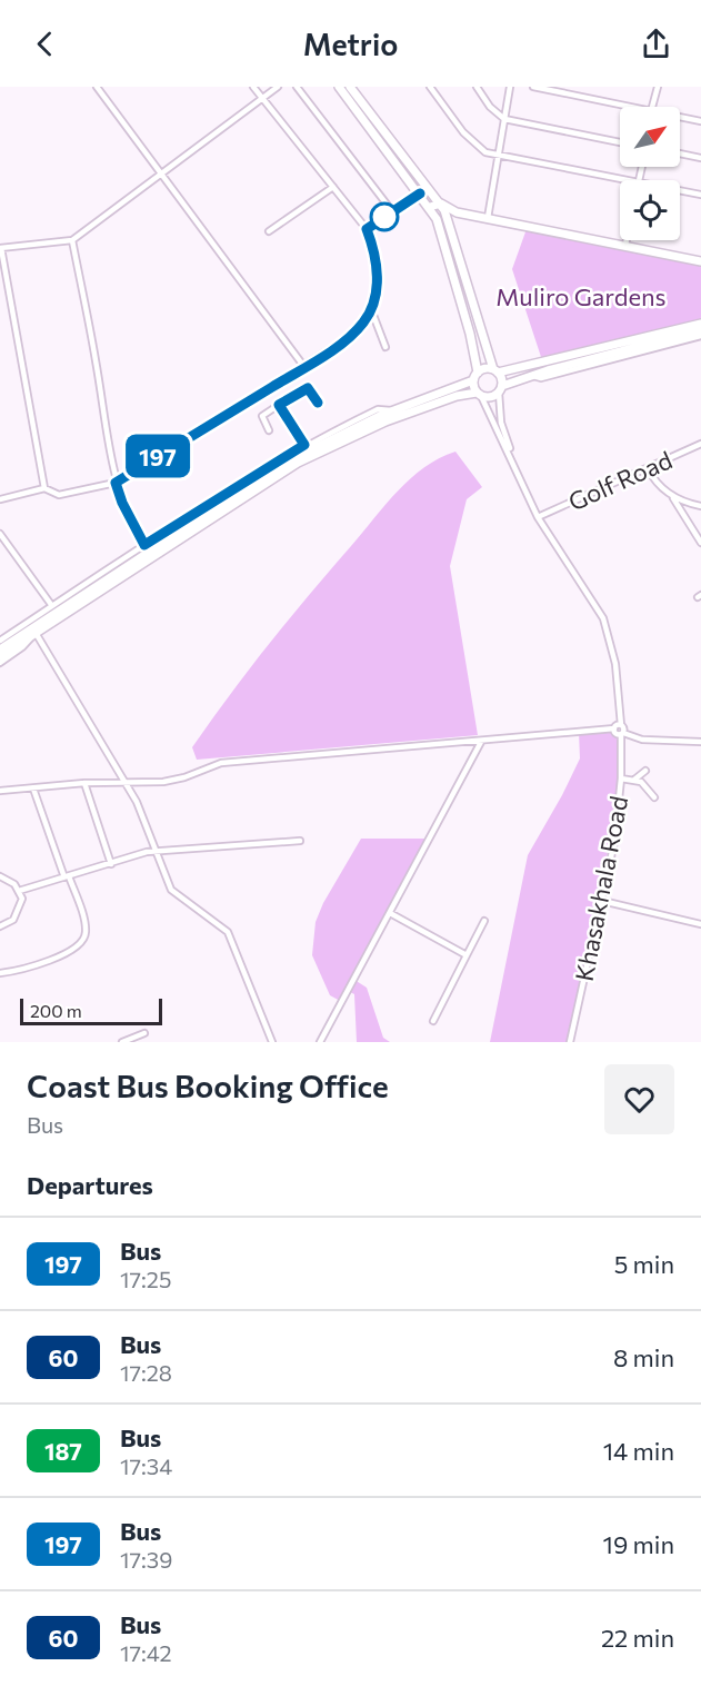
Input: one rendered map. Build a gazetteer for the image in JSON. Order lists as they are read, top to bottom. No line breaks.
{"streets":{"street":["Golf Road","Khasakhala Road"]},"parks":["Muliro Gardens"],"lines":["bus line 197"],"scale_bar":"200 m","north":"top right","page":{"header":"Metrio","on_map":"197","scale":"200 m","heading":[["Coast Bus Booking Office","Bus"],"Departures"],"list":[{"mark":"197","name":"Bus","note":"17:25","value":"5 min"},{"mark":"60","name":"Bus","note":"17:28","value":"8 min"},{"mark":"187","name":"Bus","note":"17:34","value":"14 min"},{"mark":"197","name":"Bus","note":"17:39","value":"19 min"},{"mark":"60","name":"Bus","note":"17:42","value":"22 min"}]}}
